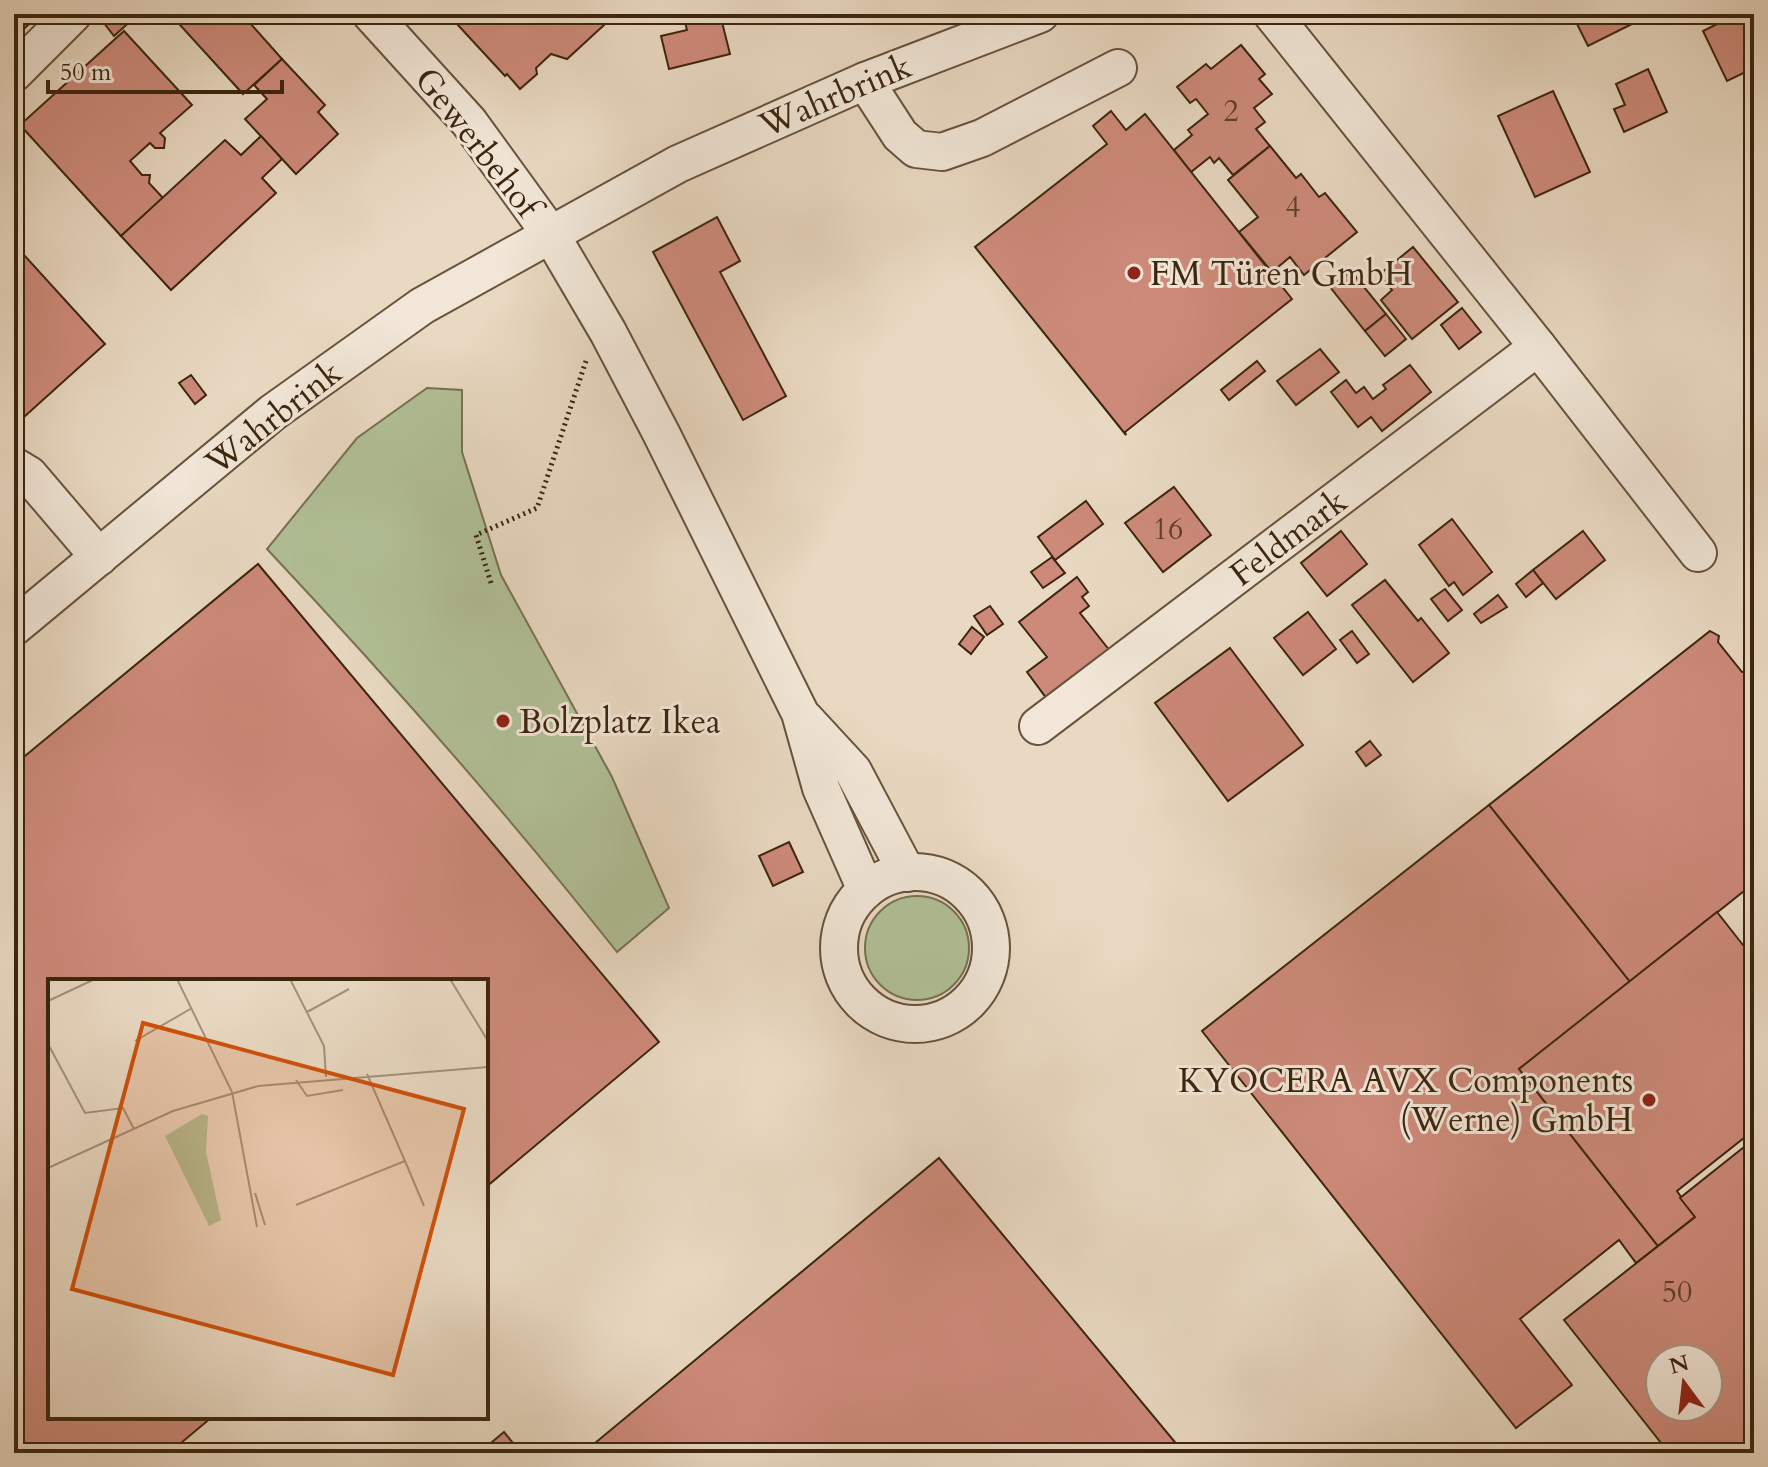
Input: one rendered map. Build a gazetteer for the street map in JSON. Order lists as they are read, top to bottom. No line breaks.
{"streets":{"street":["Wahrbrink","Gewerbehof","Feldmark"]},"crossings":[["Wahrbrink","Gewerbehof"]],"places":["FM Türen GmbH","Bolzplatz Ikea","KYOCERA AVX Components (Werne) GmbH"],"house_numbers":["2","4","16","50"],"scale_bar":"50 m","north":"top"}
